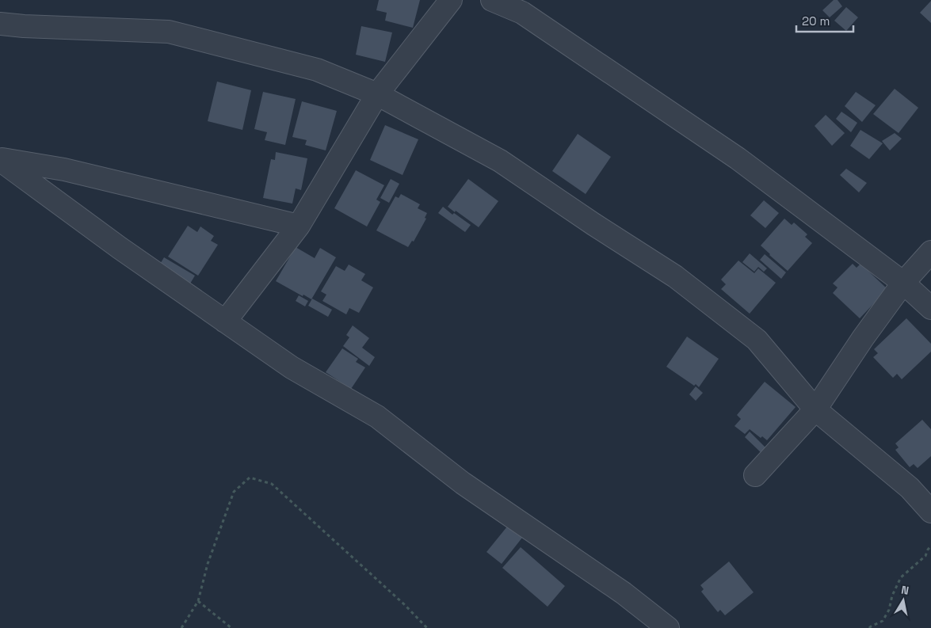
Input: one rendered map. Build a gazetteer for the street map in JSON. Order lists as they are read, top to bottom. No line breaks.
{"scale_bar":"20 m","north":"top"}
